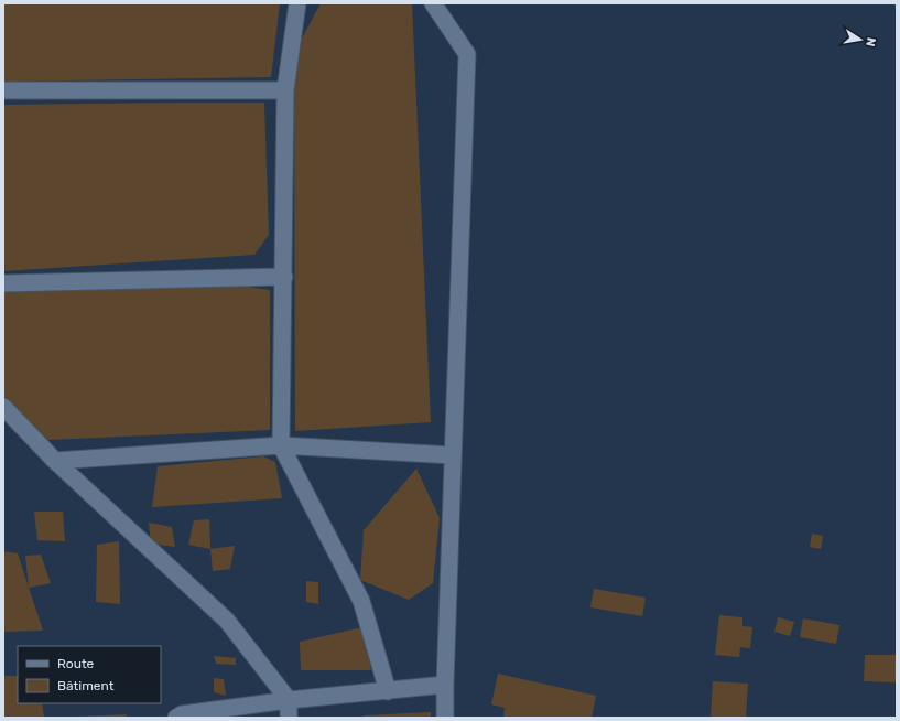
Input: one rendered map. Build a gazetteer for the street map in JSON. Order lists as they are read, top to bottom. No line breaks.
{"legend":["Route","Bâtiment"],"north":"right"}
